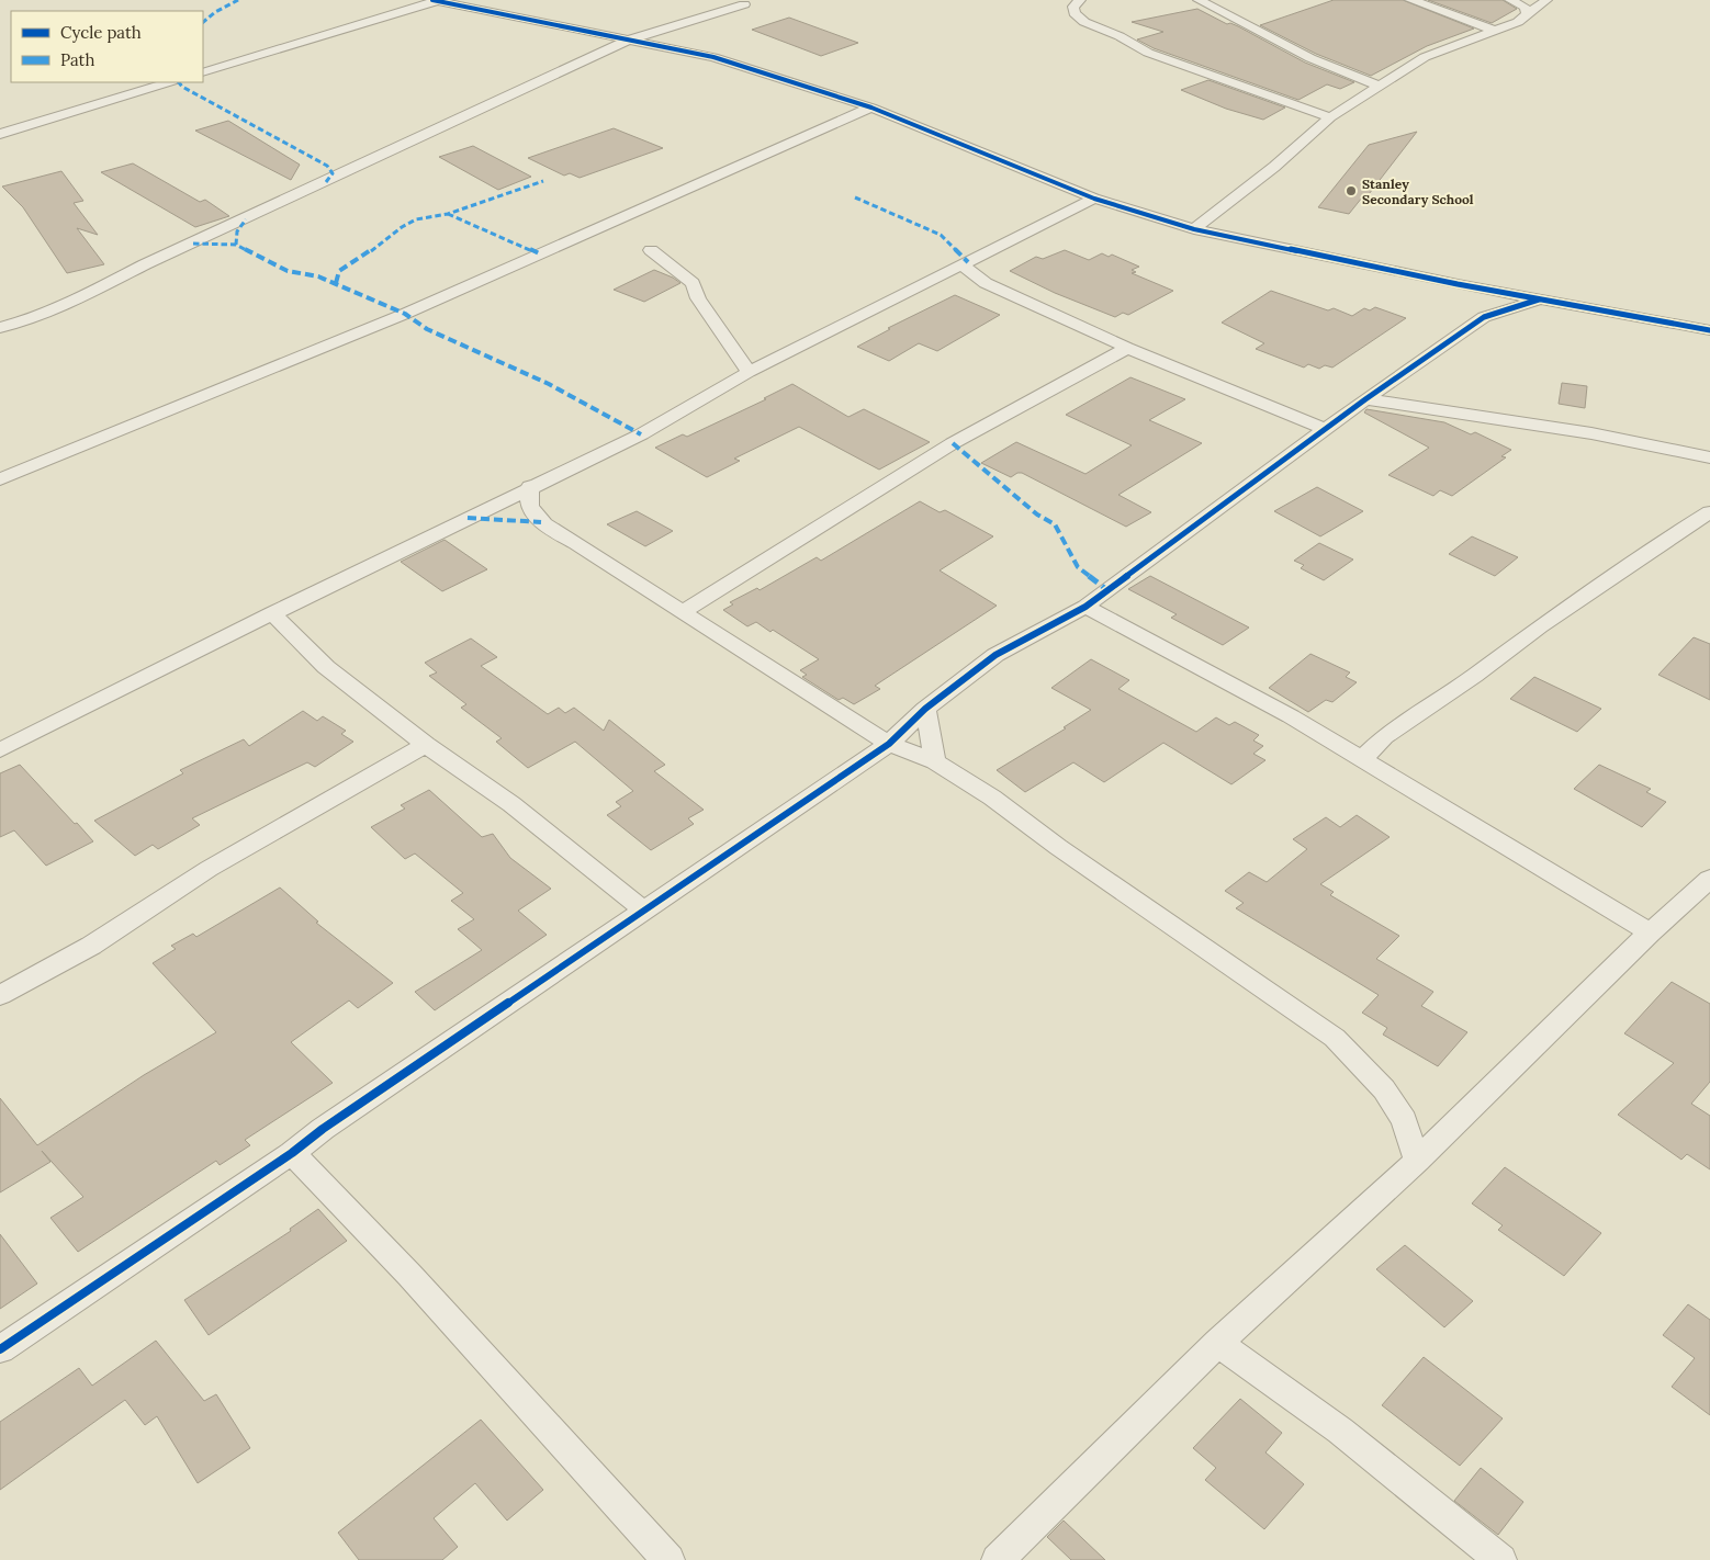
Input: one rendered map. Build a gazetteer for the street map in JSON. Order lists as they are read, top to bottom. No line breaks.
{"places":["Stanley Secondary School"],"legend":["Cycle path","Path"]}
